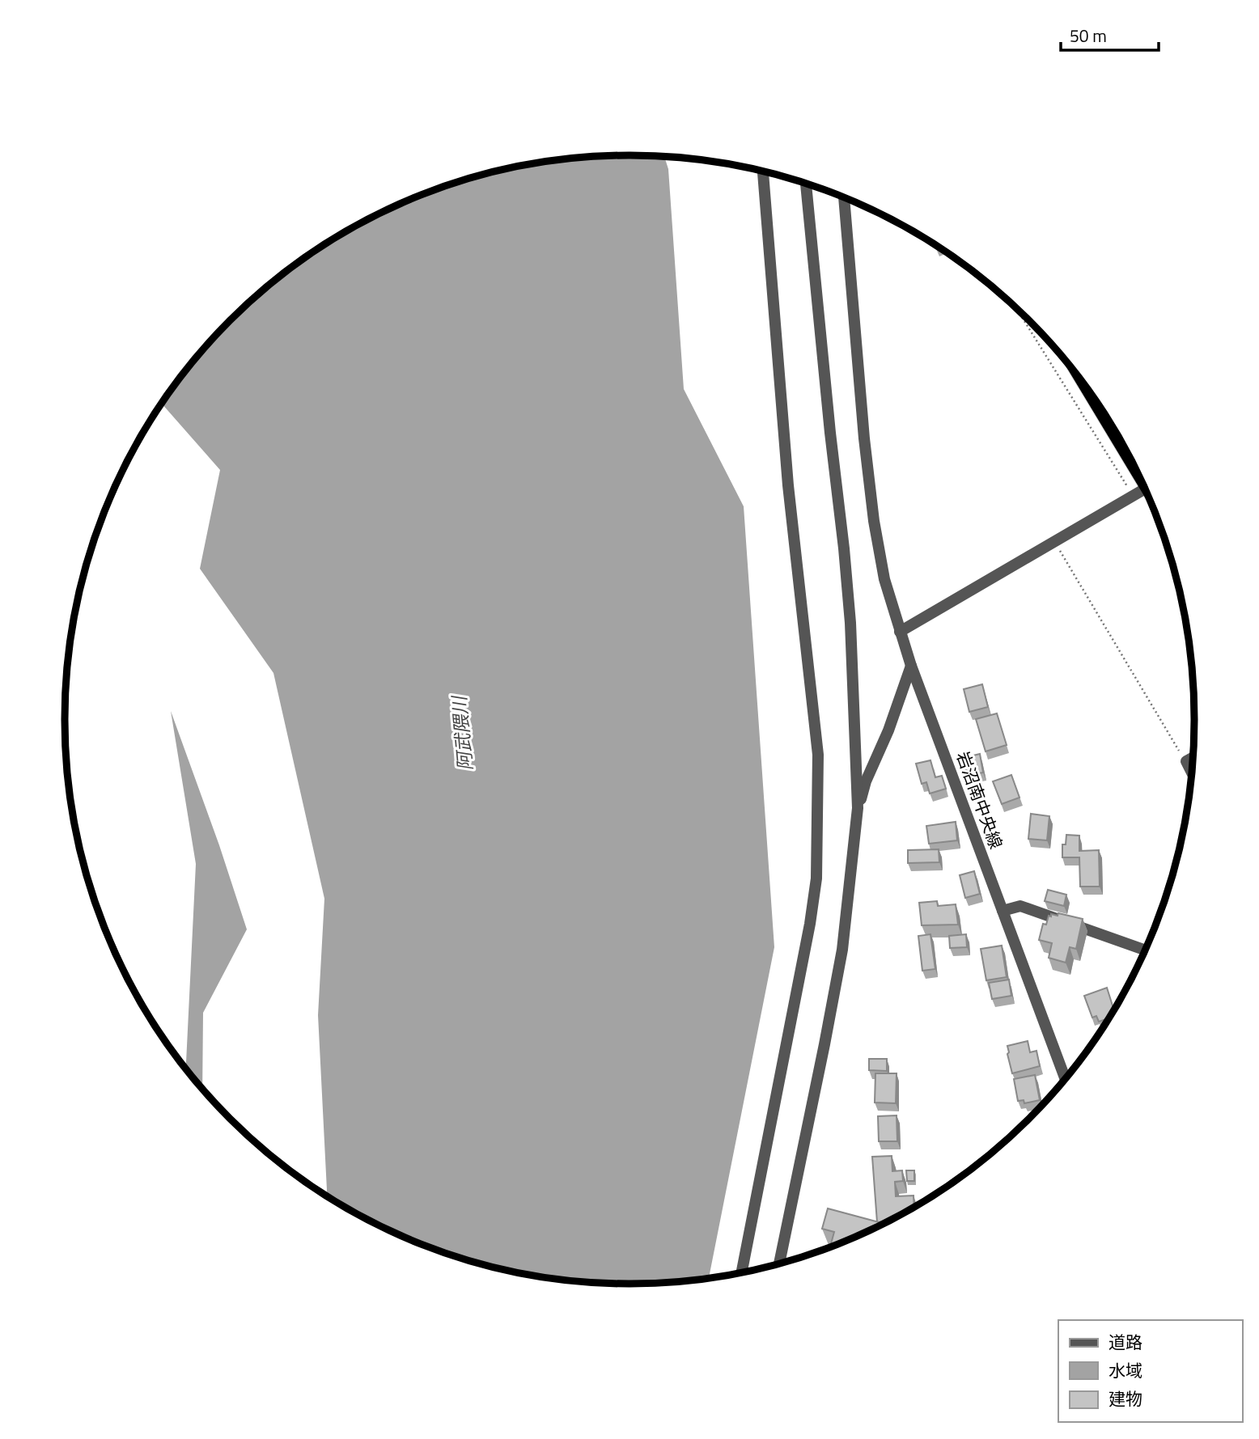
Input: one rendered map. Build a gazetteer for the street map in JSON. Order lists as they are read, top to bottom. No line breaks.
{"streets":{"street":["岩沼南中央線"]},"water":["阿武隈川"],"legend":["道路","水域","建物"],"scale_bar":"50 m"}
